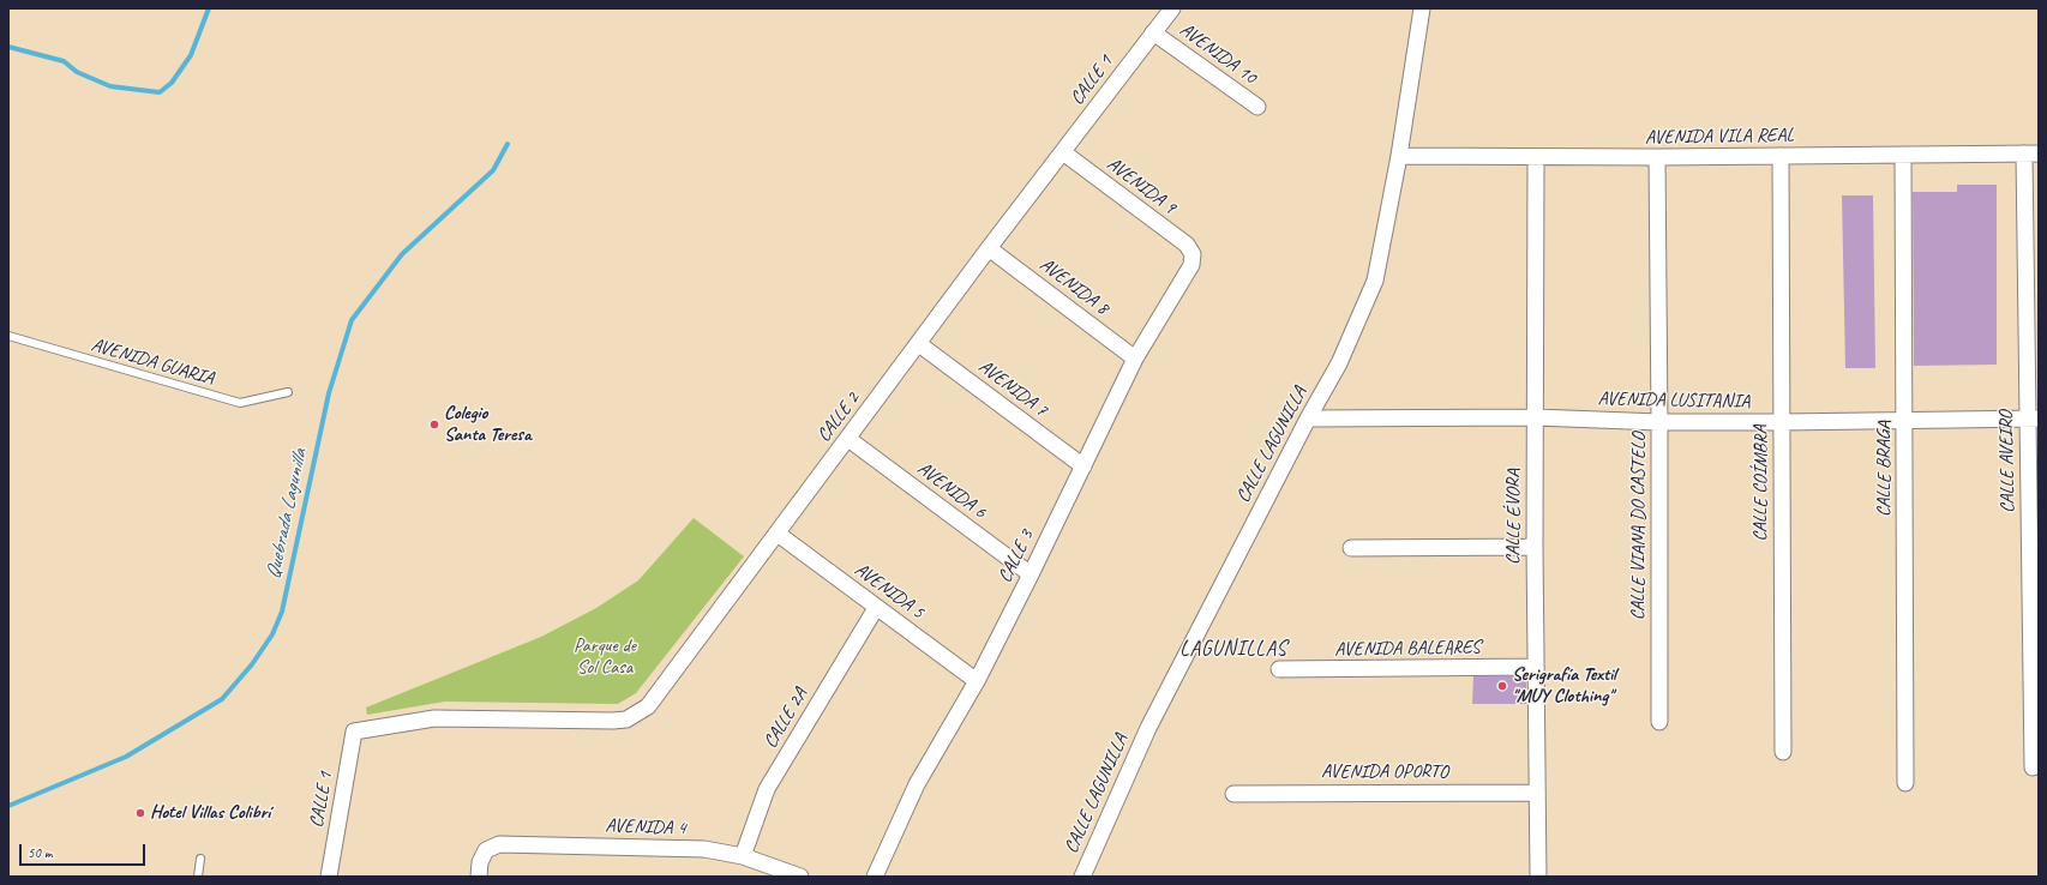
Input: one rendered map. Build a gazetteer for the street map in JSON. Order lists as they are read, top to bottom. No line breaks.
{"streets":{"street":["AVENIDA 10","CALLE 1","AVENIDA VILA REAL","AVENIDA 9","AVENIDA 8","AVENIDA 7","AVENIDA LUSITANIA","CALLE 2","CALLE LAGUNILLA","CALLE AVEIRO","CALLE BRAGA","CALLE COÍMBRA","AVENIDA 6","CALLE ÉVORA","CALLE VIANA DO CASTELO","CALLE 3","AVENIDA 5","AVENIDA BALEARES","CALLE 2A","AVENIDA OPORTO","AVENIDA 4"],"lane":["AVENIDA GUARIA"]},"crossings":[["AVENIDA 10","CALLE 1"],["CALLE 1","AVENIDA 9"],["CALLE 1","CALLE 2"],["AVENIDA VILA REAL","CALLE LAGUNILLA"],["AVENIDA VILA REAL","CALLE AVEIRO"],["AVENIDA VILA REAL","CALLE BRAGA"],["AVENIDA VILA REAL","CALLE COÍMBRA"],["AVENIDA VILA REAL","CALLE ÉVORA"],["AVENIDA VILA REAL","CALLE VIANA DO CASTELO"],["AVENIDA 9","CALLE 2"],["AVENIDA 9","CALLE 3"],["AVENIDA 8","CALLE 2"],["AVENIDA 8","CALLE 3"],["AVENIDA 7","CALLE 2"],["AVENIDA 7","CALLE 3"],["AVENIDA LUSITANIA","CALLE LAGUNILLA"],["AVENIDA LUSITANIA","CALLE AVEIRO"],["AVENIDA LUSITANIA","CALLE BRAGA"],["AVENIDA LUSITANIA","CALLE COÍMBRA"],["AVENIDA LUSITANIA","CALLE ÉVORA"],["AVENIDA LUSITANIA","CALLE VIANA DO CASTELO"],["CALLE 2","AVENIDA 6"],["CALLE 2","AVENIDA 5"],["AVENIDA 6","CALLE 3"],["CALLE ÉVORA","AVENIDA BALEARES"],["CALLE ÉVORA","AVENIDA OPORTO"],["CALLE 3","AVENIDA 5"],["AVENIDA 5","CALLE 2A"],["CALLE 2A","AVENIDA 4"]],"districts":["LAGUNILLAS"],"water":["Quebrada Lagunilla"],"parks":["Parque de Sol Casa"],"places":["Colegio Santa Teresa","Serigrafía Textil \"MUY Clothing\"","Hotel Villas Colibrí"],"scale_bar":"50 m"}
